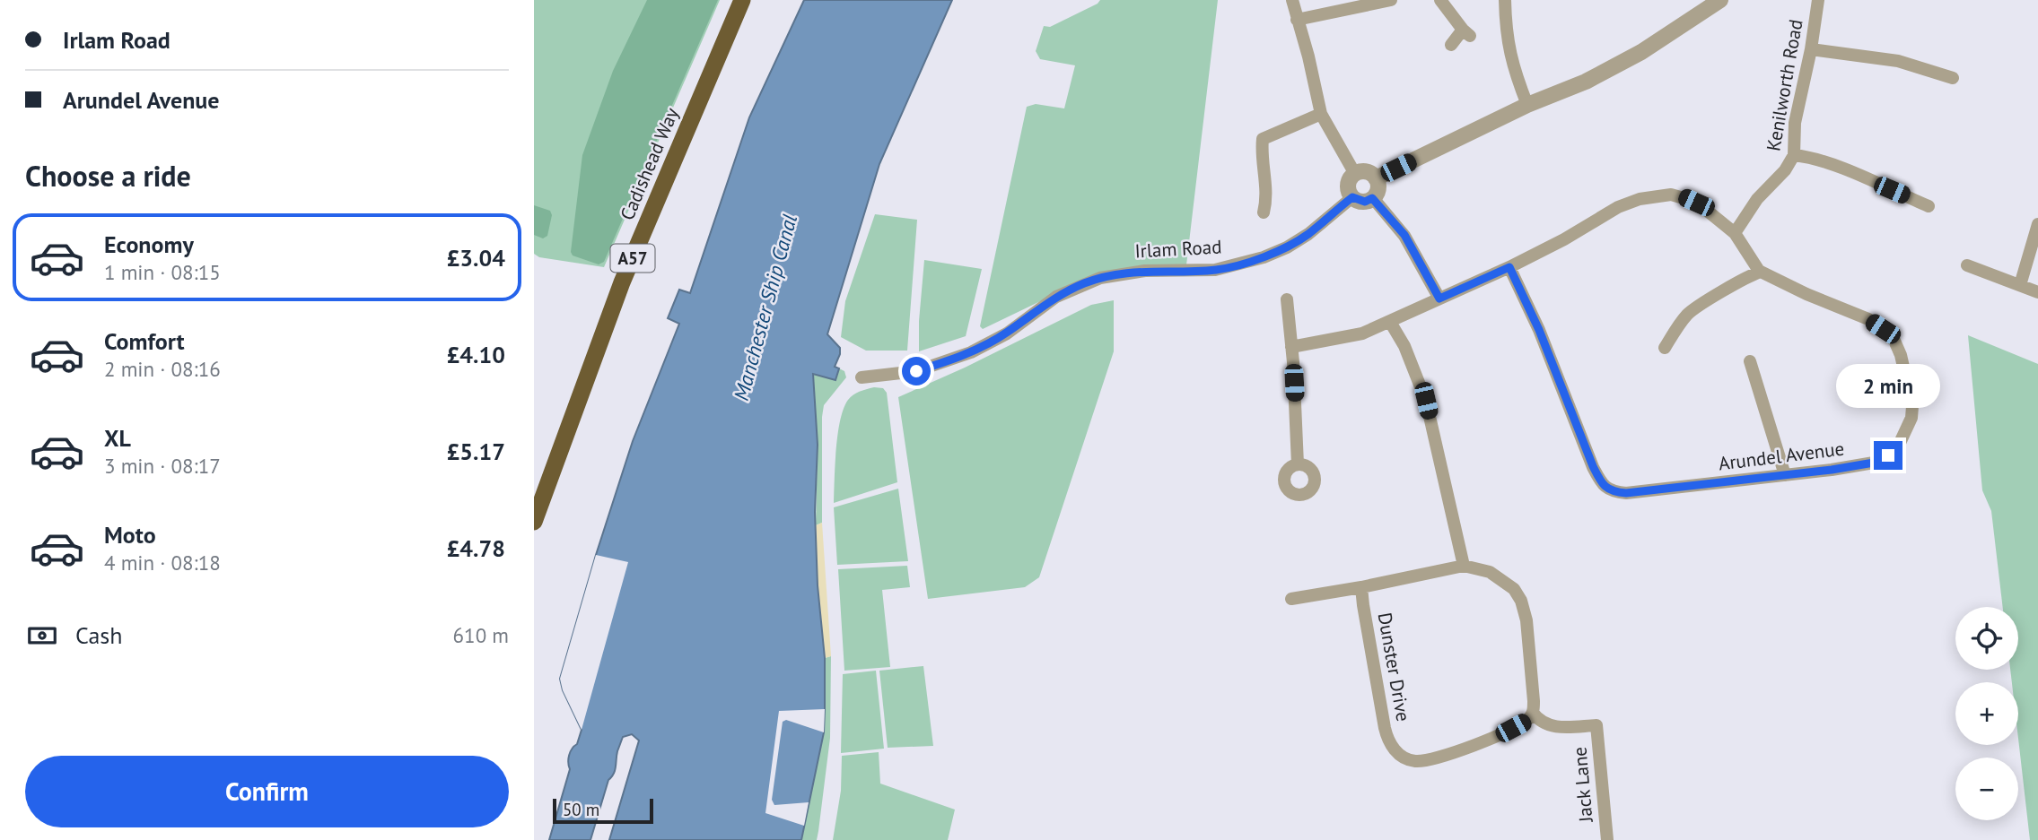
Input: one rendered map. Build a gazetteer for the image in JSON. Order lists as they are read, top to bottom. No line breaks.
{"streets":{"highway":["Cadishead Way","A57"],"street":["Kenilworth Road","Irlam Road","Arundel Avenue","Dunster Drive","Jack Lane"]},"crossings":[["Kenilworth Road","Arundel Avenue"],["Dunster Drive","Jack Lane"]],"water":["Manchester Ship Canal"],"scale_bar":"50 m","page":{"banner":["Irlam Road","Arundel Avenue"],"heading":"Choose a ride","list":[{"name":"Economy","note":"1 min · 08:15","value":"£3.04"},{"name":"Comfort","note":"2 min · 08:16","value":"£4.10"},{"name":"XL","note":"3 min · 08:17","value":"£5.17"},{"name":"Moto","note":"4 min · 08:18","value":"£4.78"}],"bubble":"2 min","pay":["Cash","610 m"],"map_buttons":["+","−"],"buttons":"Confirm","scale":"50 m"}}
